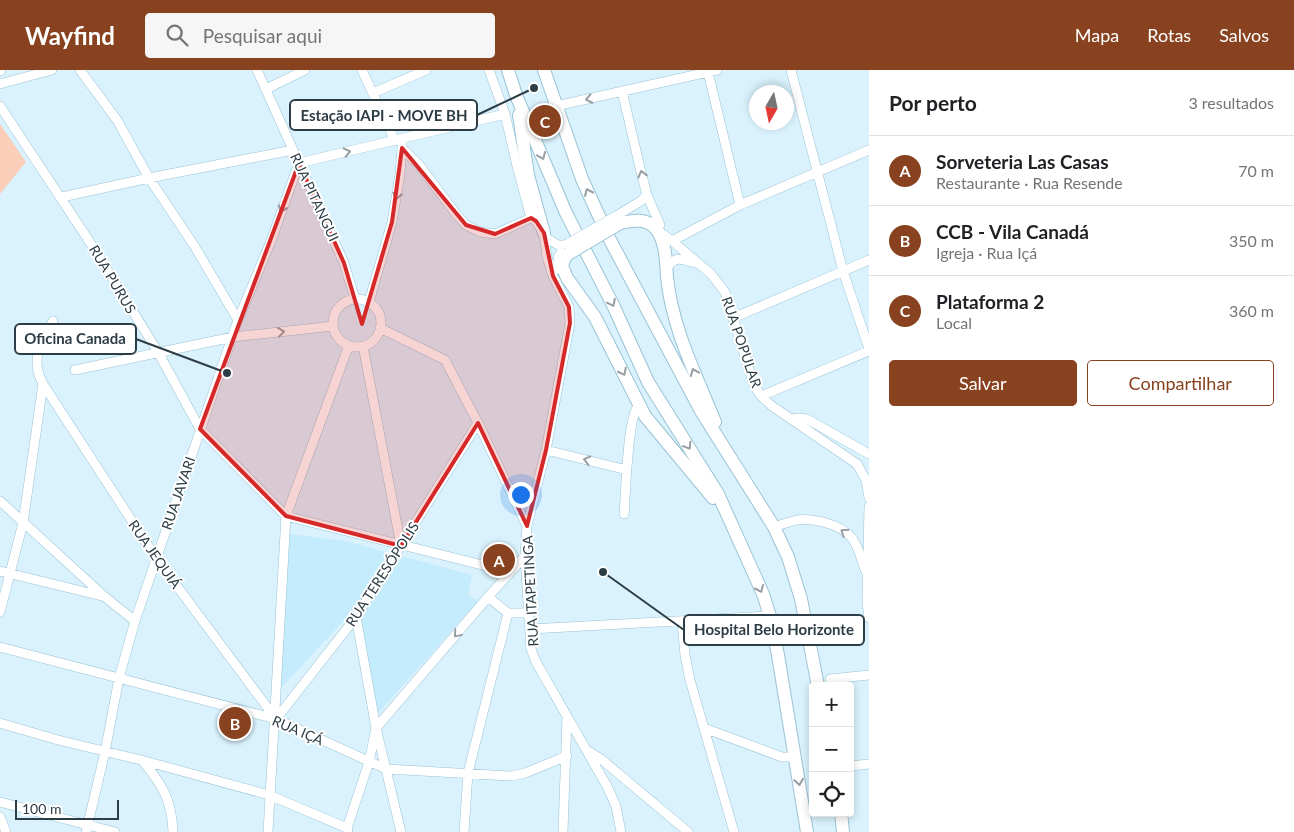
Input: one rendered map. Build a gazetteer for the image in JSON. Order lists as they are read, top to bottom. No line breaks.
{"streets":{"street":["RUA PITANGUI","RUA PURUS","RUA POPULAR","RUA JAVARI","RUA JEQUIÁ","RUA TERESÓPOLIS","RUA ITAPETINGA","RUA IÇÁ"]},"crossings":[["RUA PITANGUI","RUA JAVARI"],["RUA PITANGUI","RUA ITAPETINGA"],["RUA PURUS","RUA JAVARI"],["RUA JAVARI","RUA JEQUIÁ"],["RUA JAVARI","RUA IÇÁ"],["RUA JEQUIÁ","RUA TERESÓPOLIS"],["RUA JEQUIÁ","RUA IÇÁ"],["RUA TERESÓPOLIS","RUA ITAPETINGA"],["RUA TERESÓPOLIS","RUA IÇÁ"]],"places":["Estação IAPI - MOVE BH","Oficina Canada","Hospital Belo Horizonte"],"scale_bar":"100 m","north":"bottom","page":{"header":"Wayfind","search":"Pesquisar aqui","nav":["Mapa","Rotas","Salvos"],"heading":["Por perto","3 resultados"],"pins":["C","A","B"],"list":[{"mark":"A","name":"Sorveteria Las Casas","note":"Restaurante · Rua Resende","value":"70 m"},{"mark":"B","name":"CCB - Vila Canadá","note":"Igreja · Rua Içá","value":"350 m"},{"mark":"C","name":"Plataforma 2","note":"Local","value":"360 m"}],"buttons":["Salvar","Compartilhar"],"map_buttons":["+","−"],"scale":"100 m"}}
